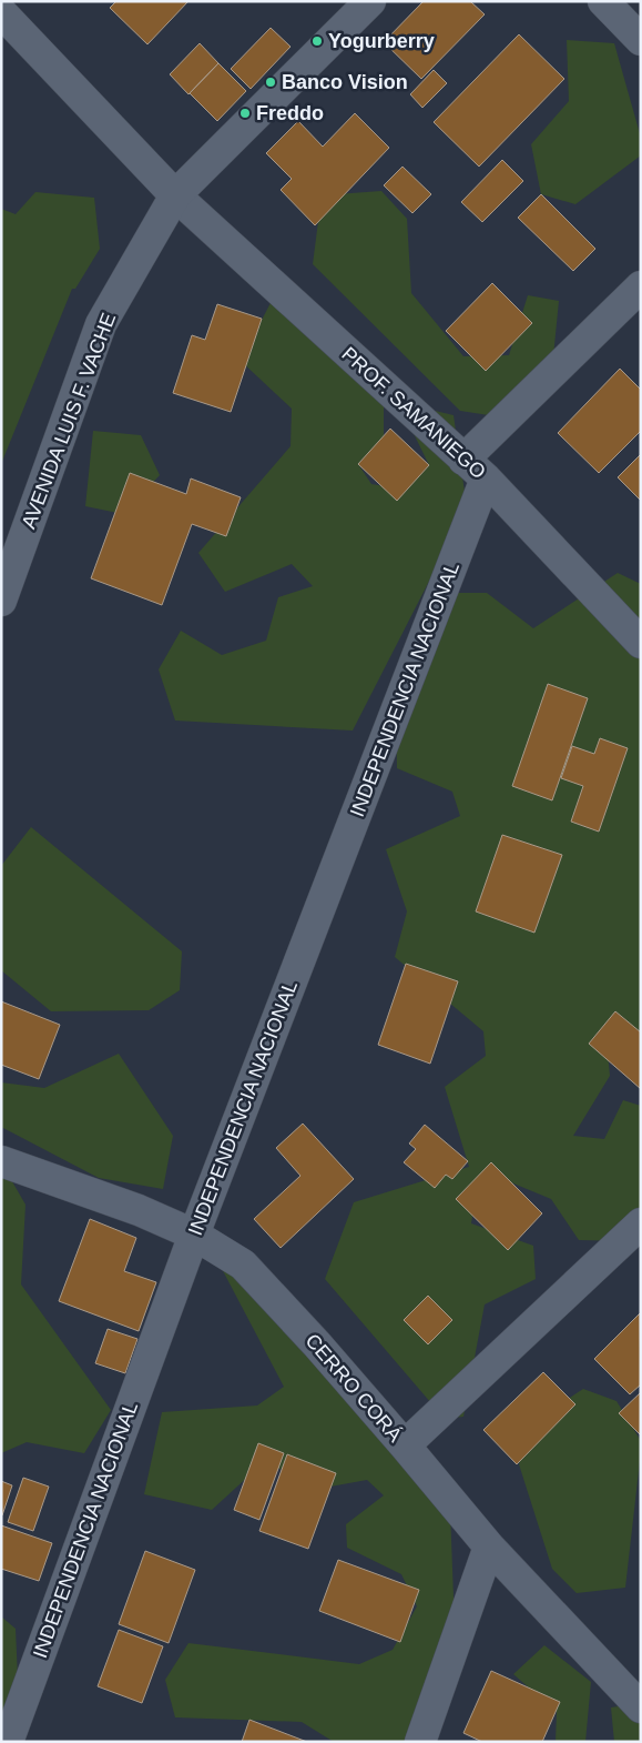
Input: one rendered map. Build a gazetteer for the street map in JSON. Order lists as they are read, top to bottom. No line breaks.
{"streets":{"street":["PROF. SAMANIEGO","AVENIDA LUIS F. VACHE","INDEPENDENCIA NACIONAL","CERRO CORÁ"]},"crossings":[["PROF. SAMANIEGO","AVENIDA LUIS F. VACHE"],["PROF. SAMANIEGO","INDEPENDENCIA NACIONAL"],["INDEPENDENCIA NACIONAL","CERRO CORÁ"]],"places":["Yogurberry","Banco Vision","Freddo"]}
